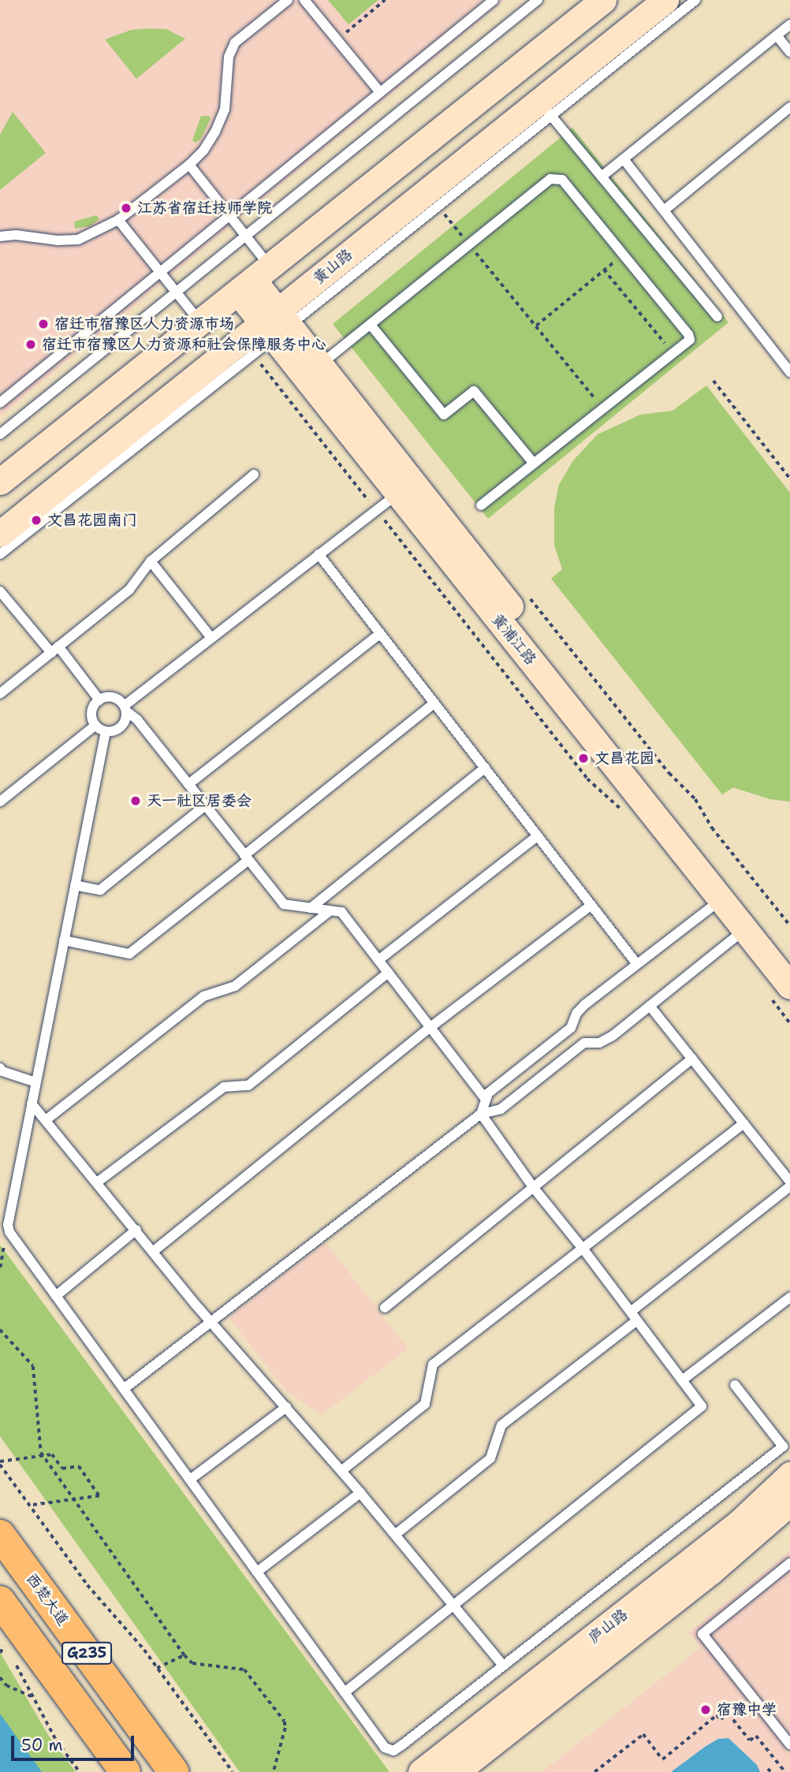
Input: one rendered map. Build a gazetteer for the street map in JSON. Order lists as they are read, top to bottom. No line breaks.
{"streets":{"highway":["西楚大道","G235"],"street":["黄山路","黄浦江路","庐山路"]},"crossings":[["黄山路","黄浦江路"]],"places":["江苏省宿迁技师学院","宿迁市宿豫区人力资源市场","宿迁市宿豫区人力资源和社会保障服务中心","文昌花园南门","文昌花园","天一社区居委会","宿豫中学"],"scale_bar":"50 m"}
